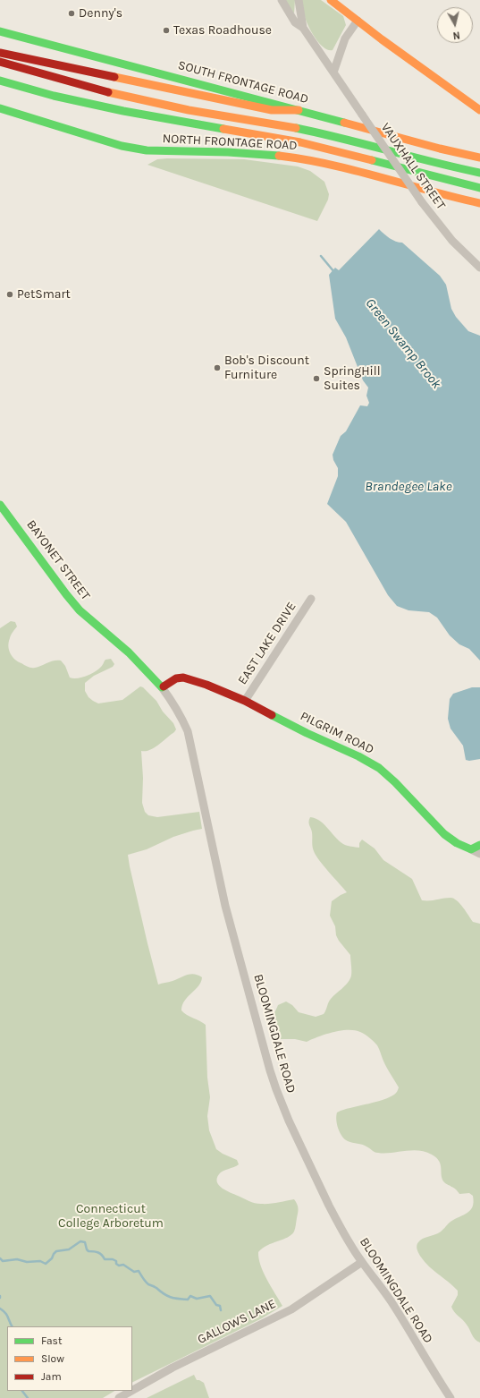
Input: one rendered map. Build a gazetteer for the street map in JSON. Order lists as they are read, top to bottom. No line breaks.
{"streets":{"main road":["SOUTH FRONTAGE ROAD","NORTH FRONTAGE ROAD","BAYONET STREET","PILGRIM ROAD"],"street":["VAUXHALL STREET","EAST LAKE DRIVE","BLOOMINGDALE ROAD","GALLOWS LANE"]},"crossings":[["BAYONET STREET","PILGRIM ROAD"],["BAYONET STREET","BLOOMINGDALE ROAD"],["EAST LAKE DRIVE","PILGRIM ROAD"],["PILGRIM ROAD","BLOOMINGDALE ROAD"],["BLOOMINGDALE ROAD","GALLOWS LANE"]],"water":["Green Swamp Brook","Brandegee Lake"],"parks":["Connecticut College Arboretum"],"places":["Denny's","Texas Roadhouse","PetSmart","Bob's Discount Furniture","SpringHill Suites"],"legend":["Fast","Slow","Jam"],"north":"bottom"}
